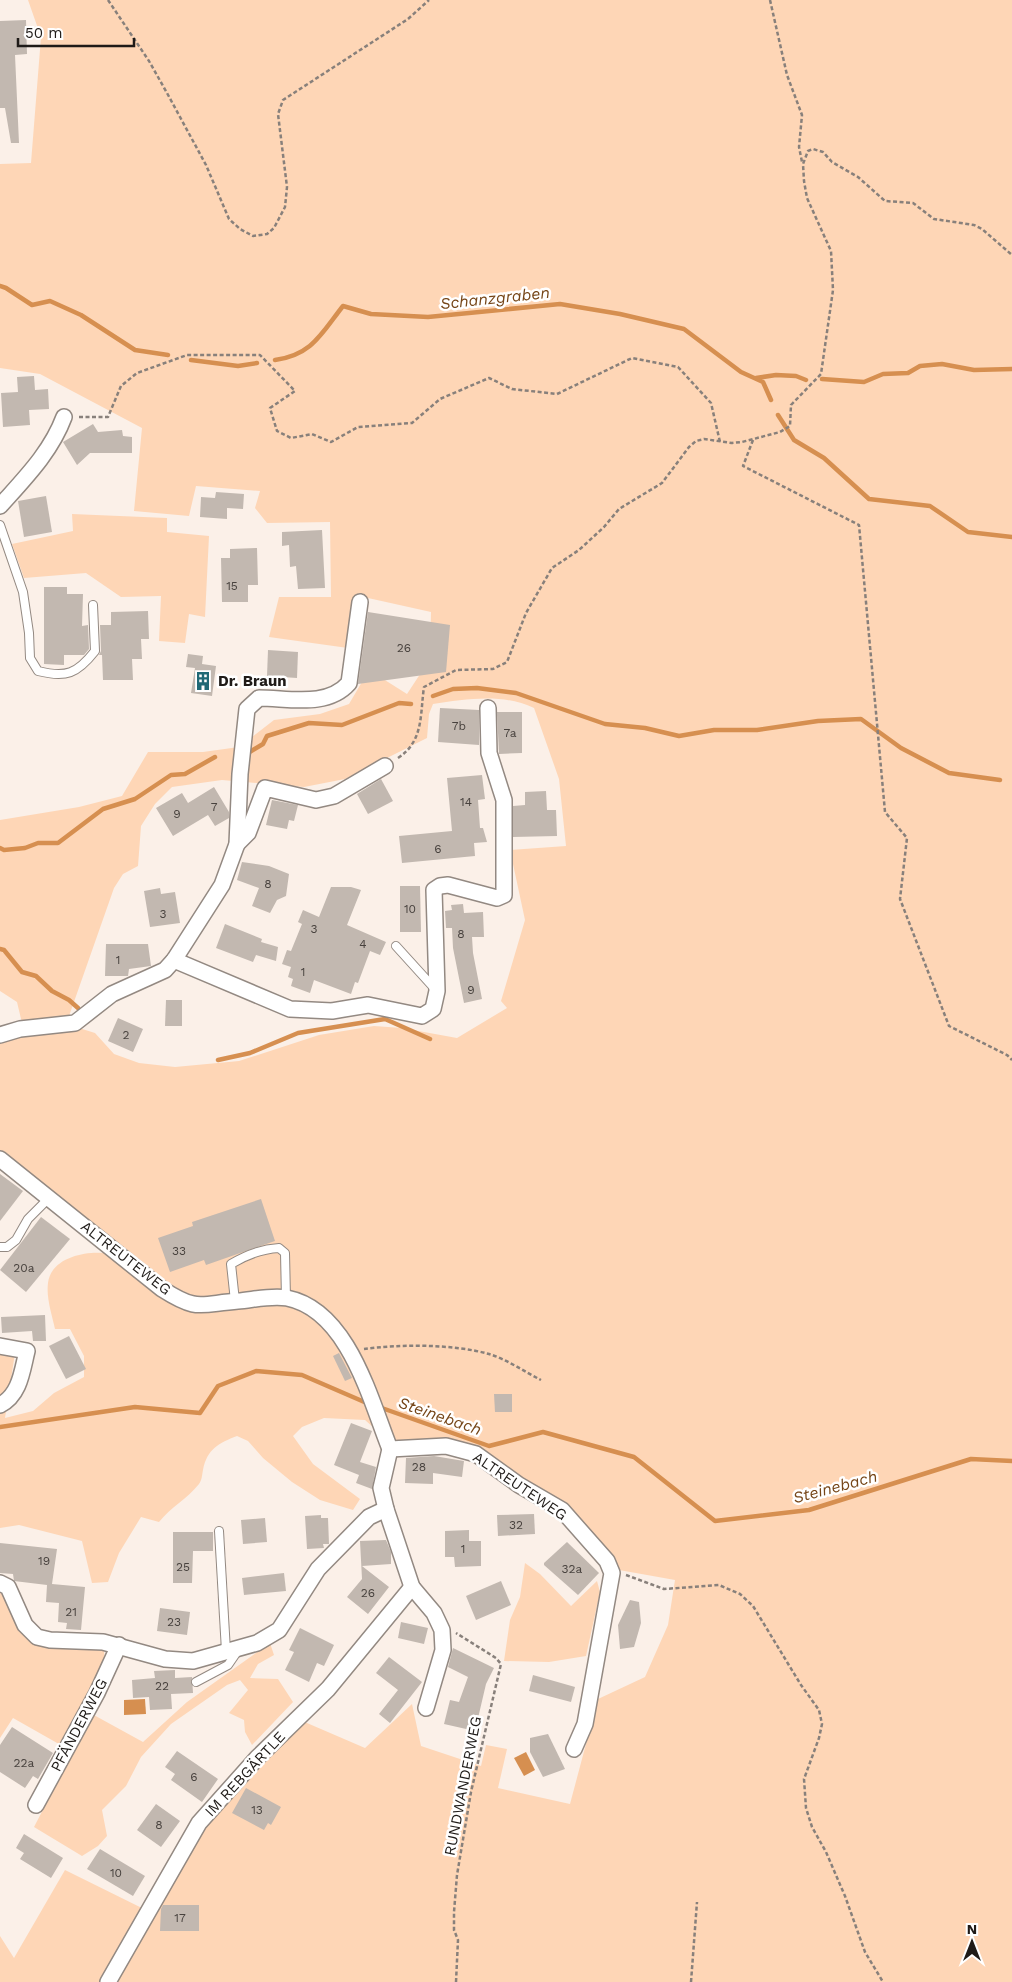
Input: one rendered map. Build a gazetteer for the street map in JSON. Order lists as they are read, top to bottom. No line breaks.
{"streets":{"street":["ALTREUTEWEG","PFÄNDERWEG","IM REBGÄRTLE"],"path":["RUNDWANDERWEG"]},"water":["Schanzgraben","Steinebach"],"places":{"building":["Dr. Braun"]},"house_numbers":["15","26","7b","7a","14","7","9","6","8","10","3","3","8","4","1","1","9","2","33","20a","28","32","1","19","25","32a","26","21","23","22","22a","6","13","8","10","17"],"scale_bar":"50 m","north":"top"}
